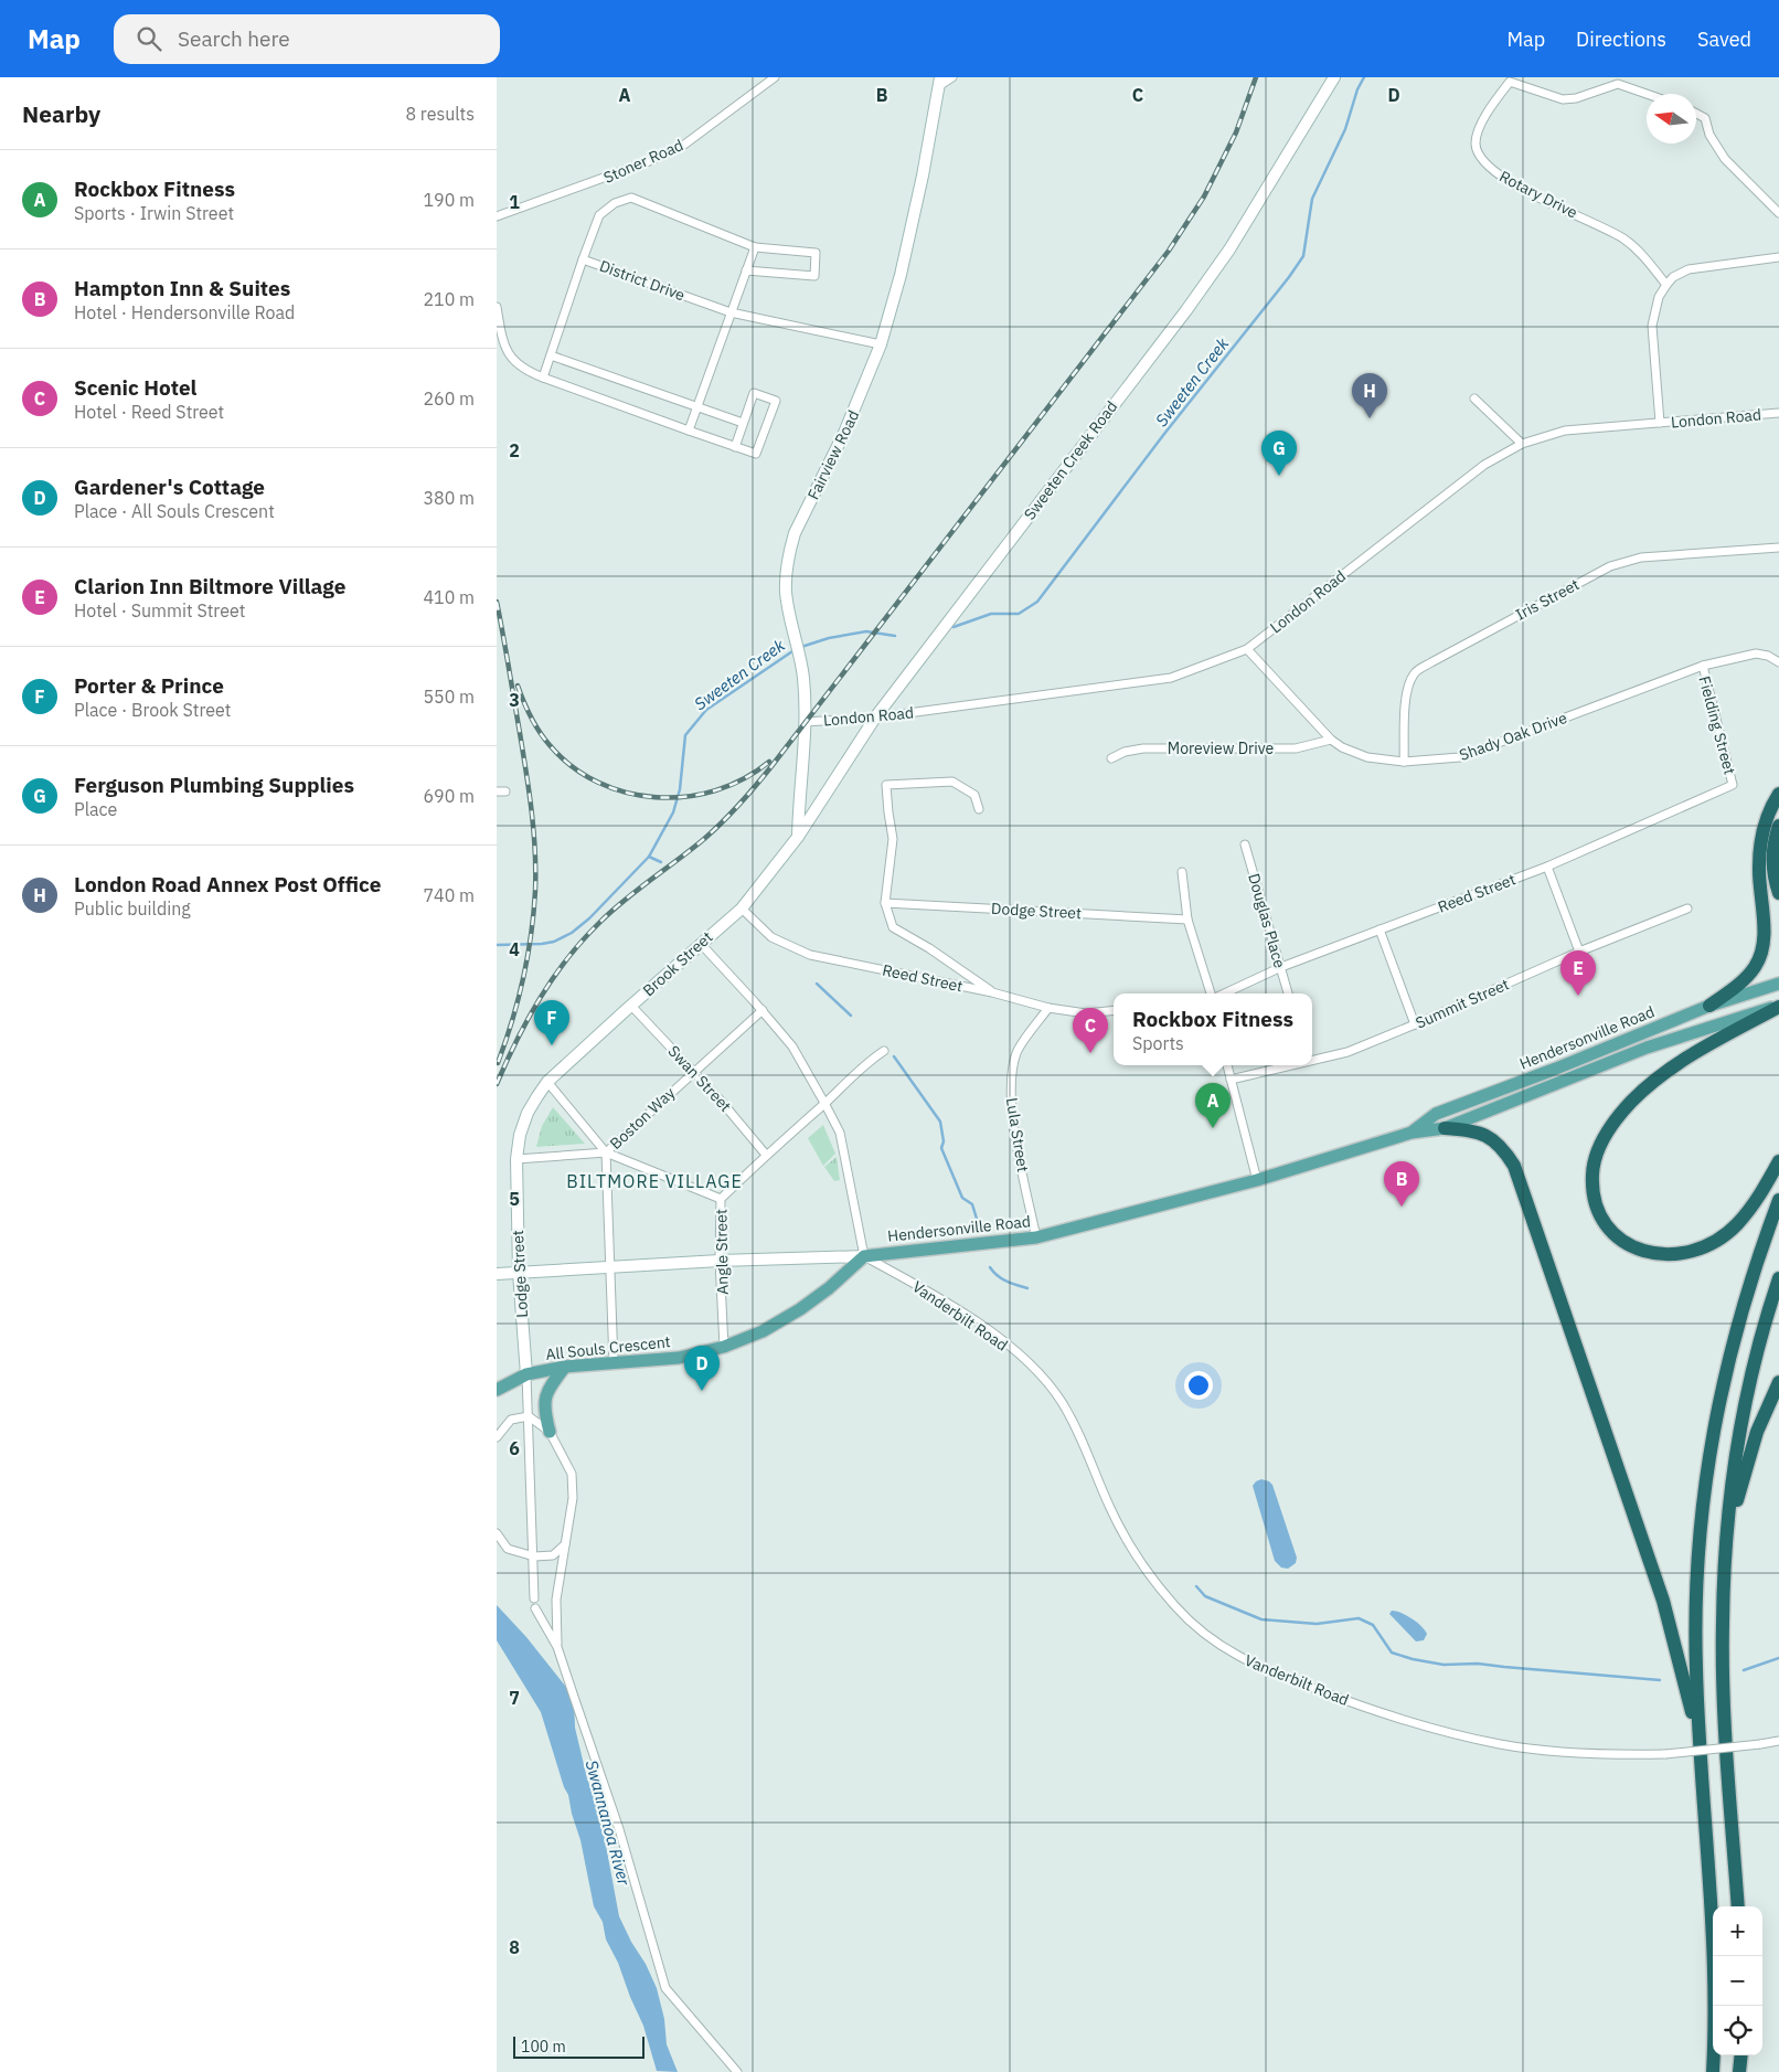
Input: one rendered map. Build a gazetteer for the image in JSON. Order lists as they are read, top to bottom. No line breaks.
{"streets":{"main road":["Fairview Road","Sweeten Creek Road","Brook Street","Hendersonville Road","Lodge Street","All Souls Crescent"],"street":["Stoner Road","Rotary Drive","District Drive","London Road","Iris Street","Fielding Street","Shady Oak Drive","Moreview Drive","Reed Street","Dodge Street","Douglas Place","Summit Street","Swan Street","Boston Way","Lula Street","Angle Street","Vanderbilt Road"]},"crossings":[["District Drive","Fairview Road"],["London Road","Fairview Road"],["London Road","Sweeten Creek Road"],["London Road","Shady Oak Drive"],["Fairview Road","Sweeten Creek Road"],["Fairview Road","Brook Street"],["Sweeten Creek Road","Brook Street"],["Iris Street","Shady Oak Drive"],["Fielding Street","Shady Oak Drive"],["Fielding Street","Reed Street"],["Shady Oak Drive","Moreview Drive"],["Reed Street","Douglas Place"],["Reed Street","Brook Street"],["Reed Street","Lula Street"],["Brook Street","Swan Street"],["Brook Street","Lodge Street"],["Hendersonville Road","Boston Way"],["Hendersonville Road","Lula Street"],["Hendersonville Road","Angle Street"],["Hendersonville Road","Lodge Street"],["Hendersonville Road","Vanderbilt Road"],["Hendersonville Road","All Souls Crescent"],["Swan Street","Boston Way"],["Swan Street","Angle Street"],["Boston Way","All Souls Crescent"],["Angle Street","All Souls Crescent"],["Lodge Street","All Souls Crescent"],["Vanderbilt Road","All Souls Crescent"]],"districts":["BILTMORE VILLAGE"],"water":["Sweeten Creek","Swannanoa River"],"scale_bar":"100 m","north":"left","page":{"header":"Map","search":"Search here","nav":["Map","Directions","Saved"],"heading":["Nearby","8 results"],"list":[{"mark":"A","name":"Rockbox Fitness","note":"Sports · Irwin Street","value":"190 m"},{"mark":"B","name":"Hampton Inn & Suites","note":"Hotel · Hendersonville Road","value":"210 m"},{"mark":"C","name":"Scenic Hotel","note":"Hotel · Reed Street","value":"260 m"},{"mark":"D","name":"Gardener's Cottage","note":"Place · All Souls Crescent","value":"380 m"},{"mark":"E","name":"Clarion Inn Biltmore Village","note":"Hotel · Summit Street","value":"410 m"},{"mark":"F","name":"Porter & Prince","note":"Place · Brook Street","value":"550 m"},{"mark":"G","name":"Ferguson Plumbing Supplies","note":"Place","value":"690 m"},{"mark":"H","name":"London Road Annex Post Office","note":"Public building","value":"740 m"}],"pins":["H","G","E","F","C","A","B","D"],"popup":["Rockbox Fitness","Sports"],"map_buttons":["+","−"],"scale":"100 m"},"grid":{"columns":["A","B","C","D"],"rows":["1","2","3","4","5","6","7","8"]}}
